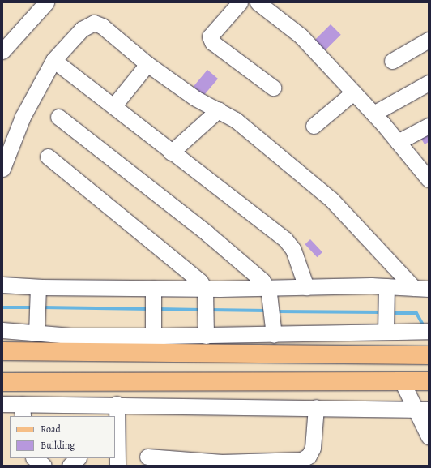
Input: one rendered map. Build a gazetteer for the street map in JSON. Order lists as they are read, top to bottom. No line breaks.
{"legend":["Road","Building"]}
